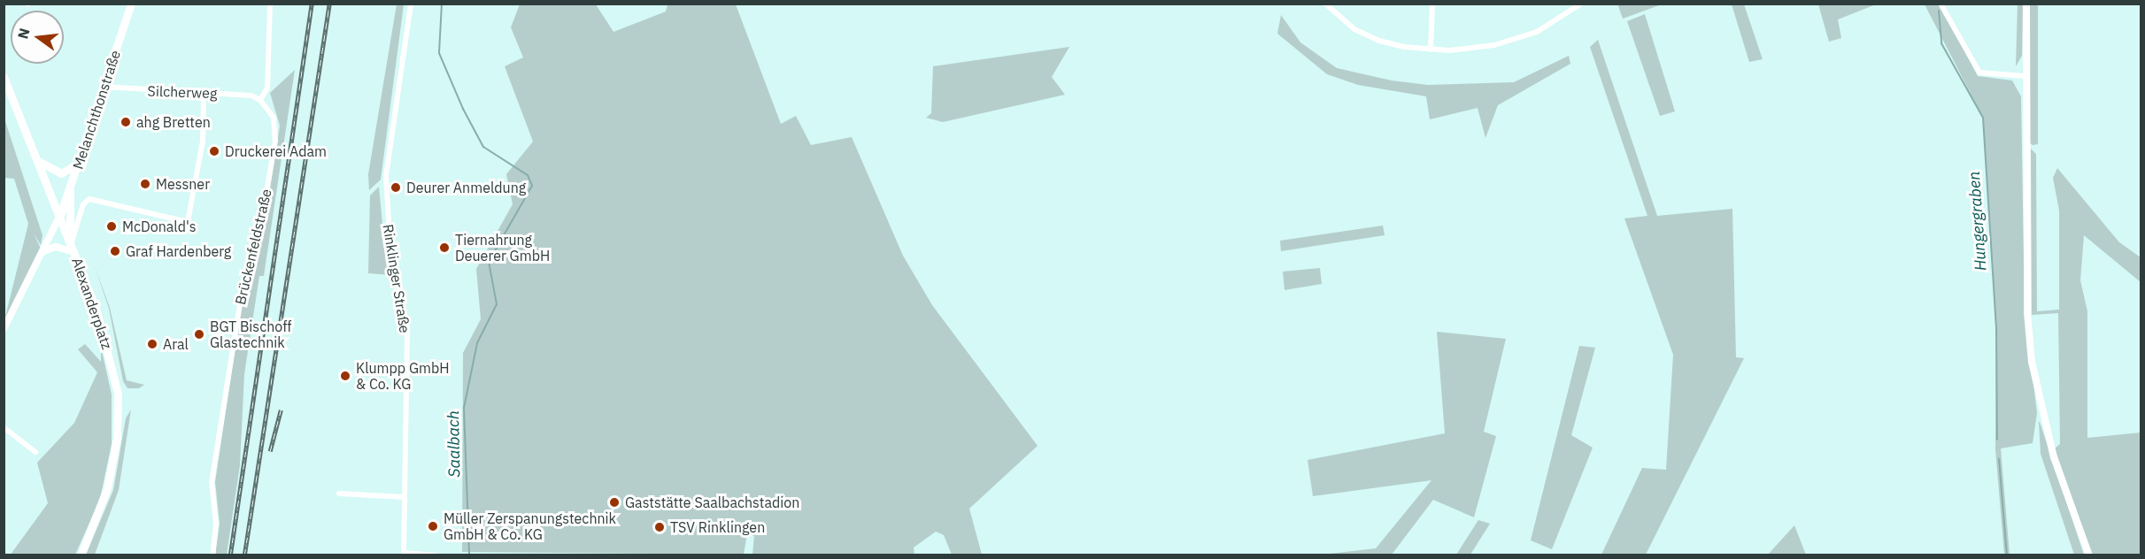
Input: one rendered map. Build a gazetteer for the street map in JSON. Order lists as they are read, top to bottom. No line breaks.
{"streets":{"main road":["Melanchthonstraße","Alexanderplatz"],"street":["Silcherweg","Brückenfeldstraße","Rinklinger Straße"]},"crossings":[["Silcherweg","Melanchthonstraße"],["Silcherweg","Brückenfeldstraße"],["Melanchthonstraße","Alexanderplatz"]],"water":["Hungergraben","Saalbach"],"places":["ahg Bretten","Druckerei Adam","Messner","Deurer Anmeldung","McDonald's","Tiernahrung Deuerer GmbH","Graf Hardenberg","BGT Bischoff Glastechnik","Aral","Klumpp GmbH & Co. KG","Gaststätte Saalbachstadion","Müller Zerspanungstechnik GmbH & Co. KG","TSV Rinklingen"],"north":"left"}
